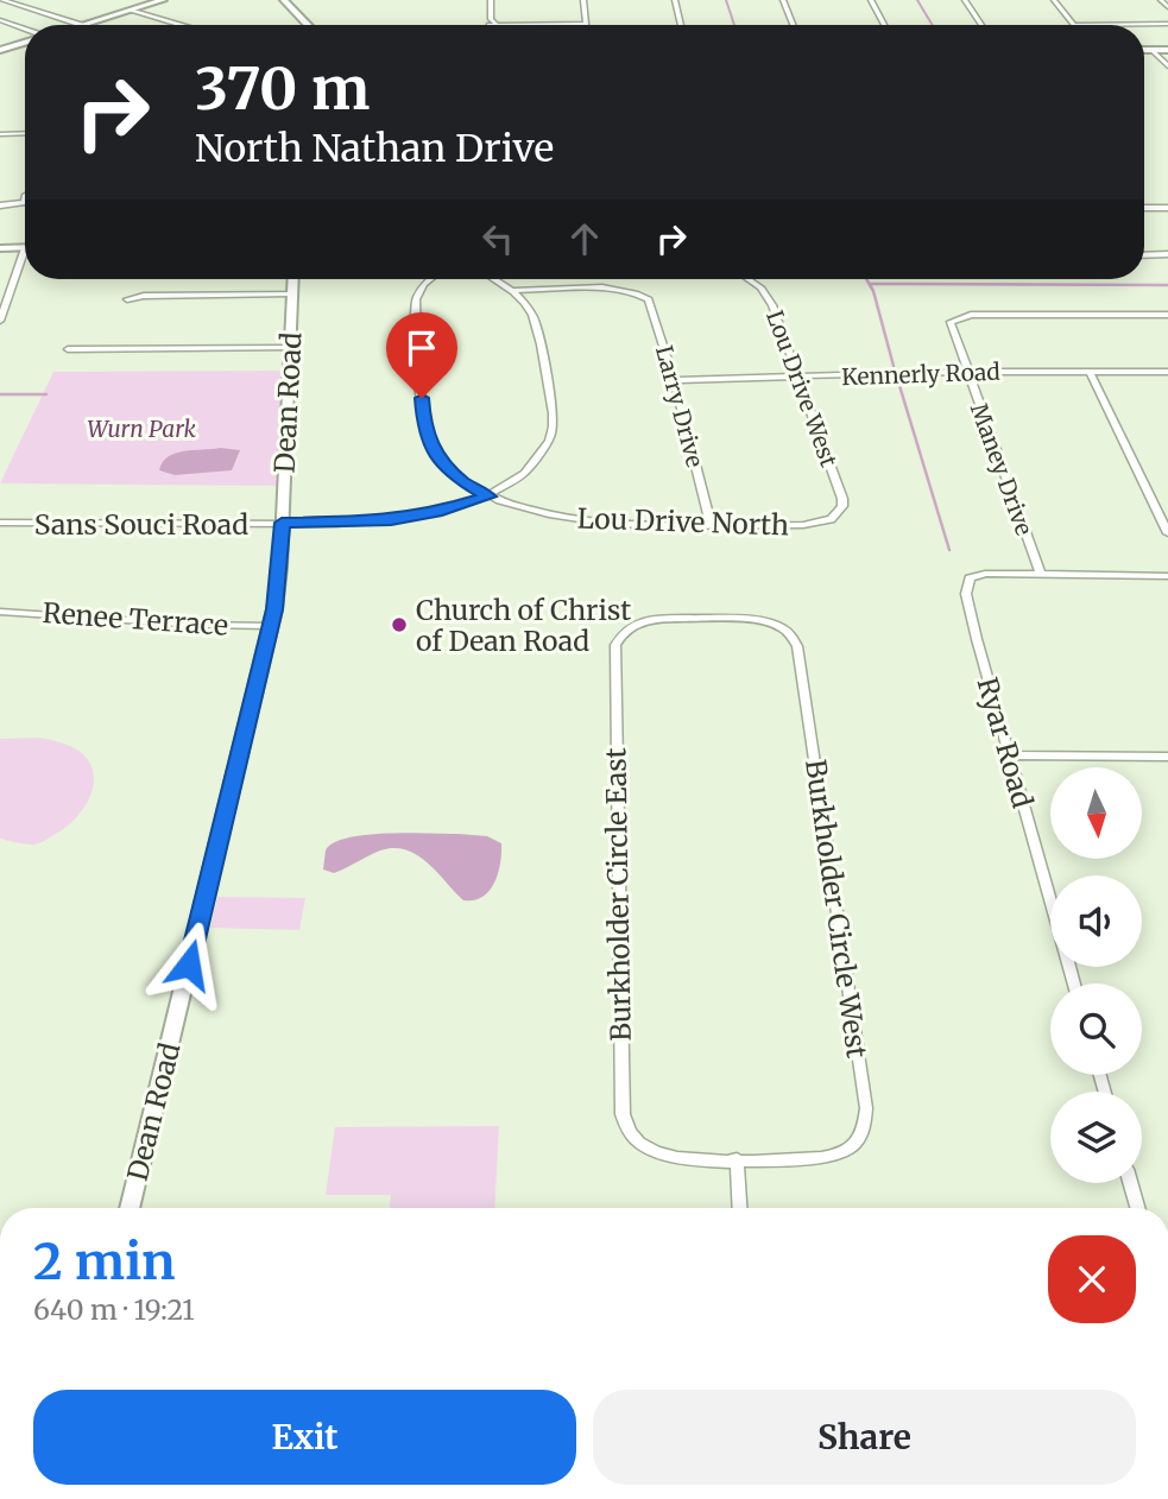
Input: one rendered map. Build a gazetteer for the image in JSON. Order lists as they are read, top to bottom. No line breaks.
{"streets":{"main road":["Dean Road"],"street":["Kennerly Road","Lou Drive West","Larry Drive","Maney Drive","Lou Drive North","Sans Souci Road","Renee Terrace","Ryar Road","Burkholder Circle East","Burkholder Circle West"]},"crossings":[["Kennerly Road","Lou Drive West"],["Kennerly Road","Larry Drive"],["Kennerly Road","Maney Drive"],["Lou Drive West","Lou Drive North"],["Dean Road","Sans Souci Road"],["Dean Road","Renee Terrace"],["Larry Drive","Lou Drive North"],["Larry Drive","Sans Souci Road"],["Maney Drive","Ryar Road"],["Lou Drive North","Sans Souci Road"],["Burkholder Circle East","Burkholder Circle West"]],"parks":["Wurn Park"],"places":["Church of Christ of Dean Road"],"north":"bottom","page":{"turn":["370 m","North Nathan Drive"],"heading":["2 min","640 m · 19:21"],"buttons":["Exit","Share"]}}
